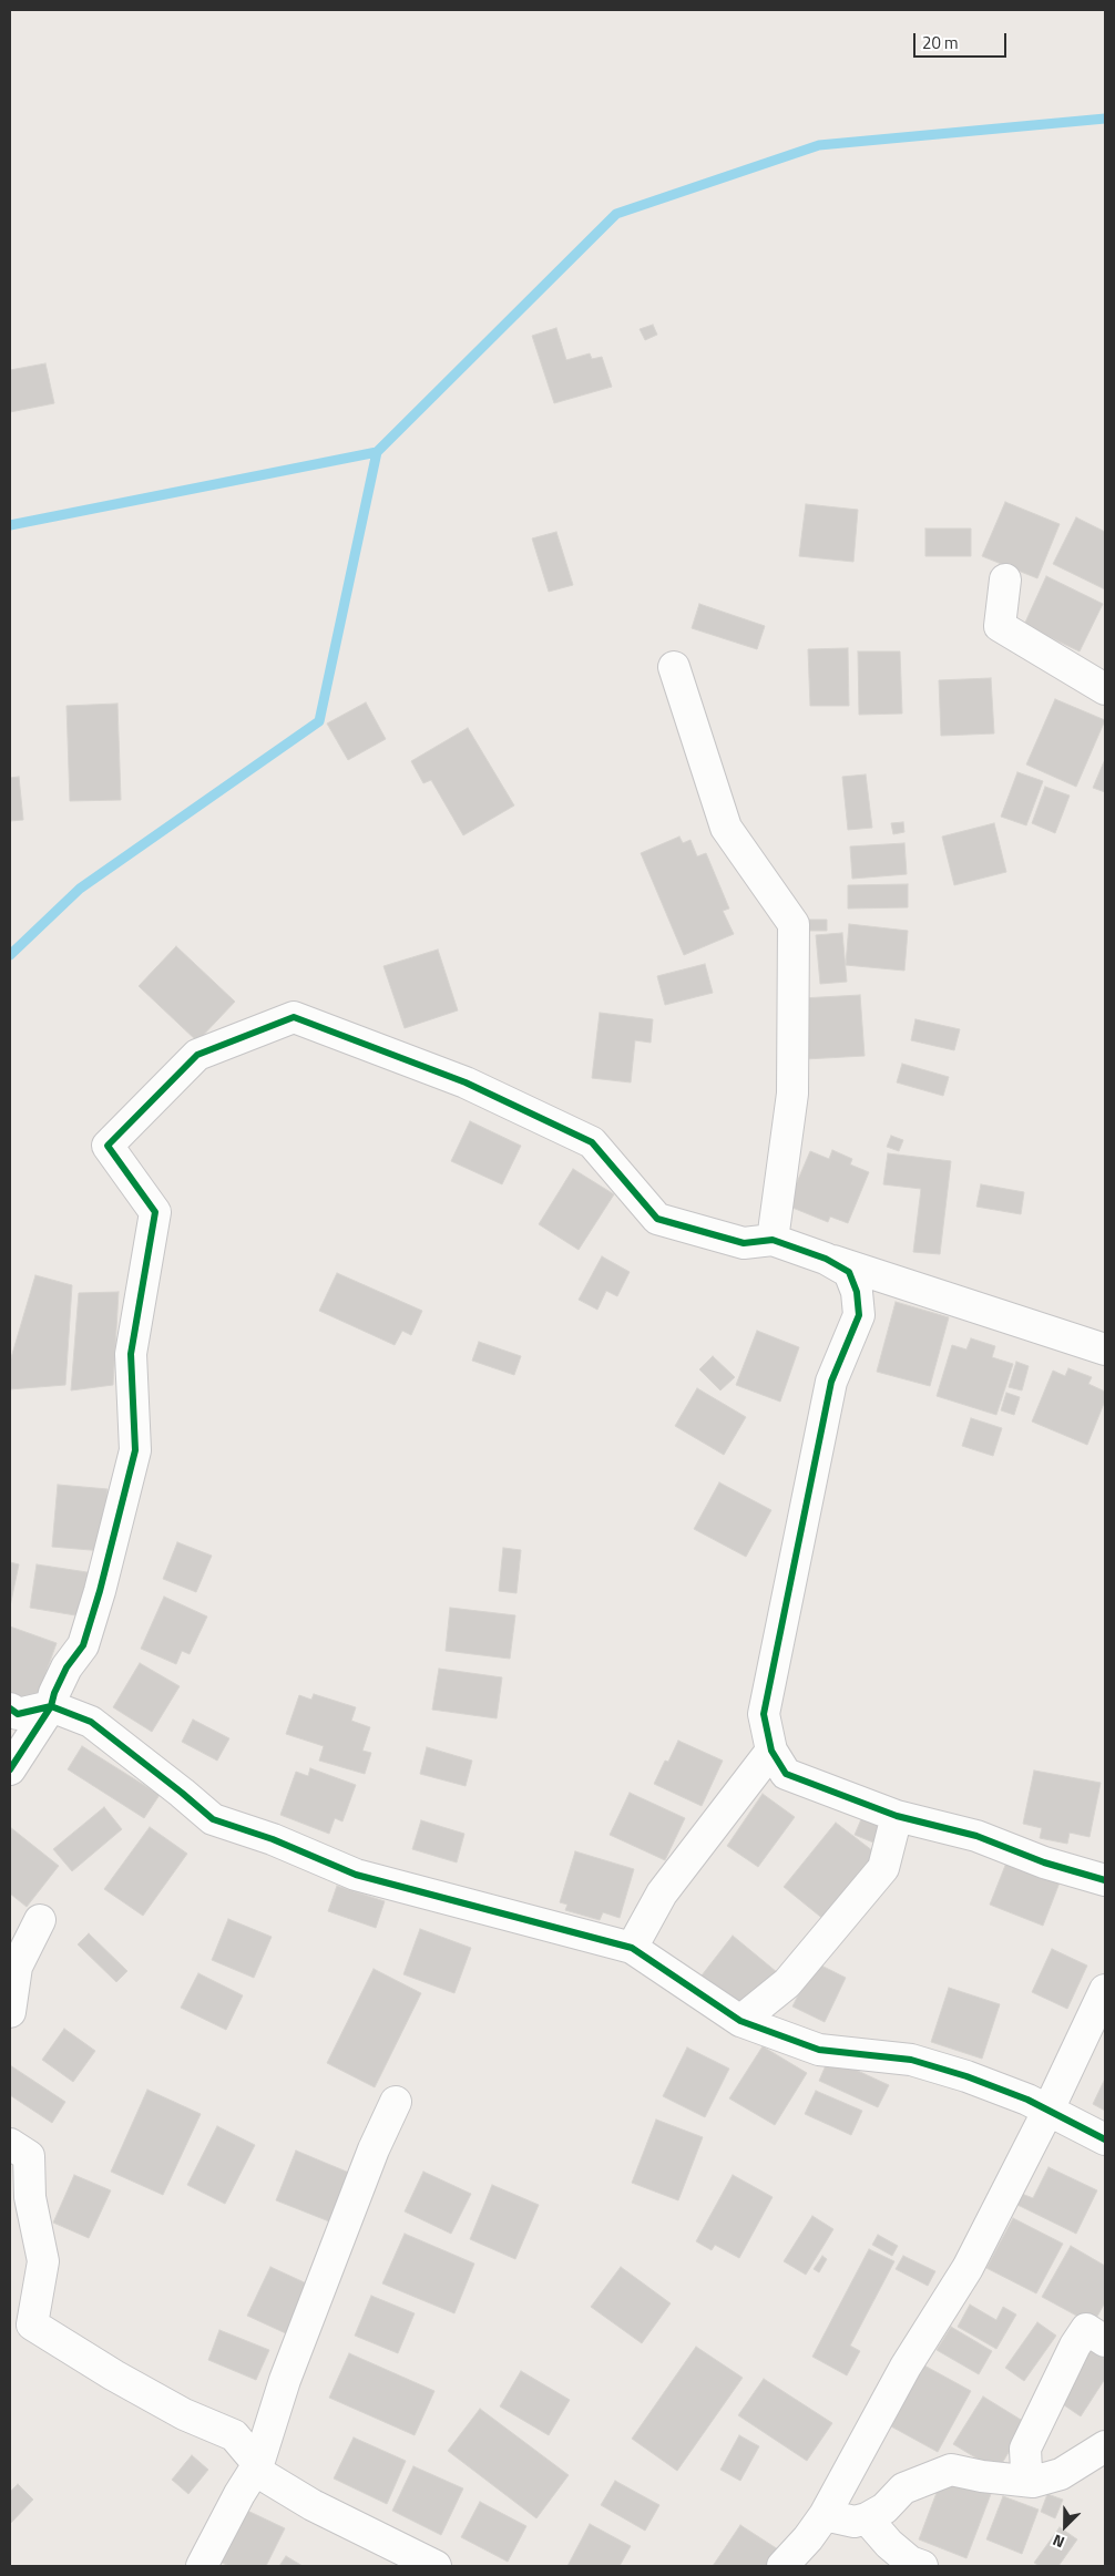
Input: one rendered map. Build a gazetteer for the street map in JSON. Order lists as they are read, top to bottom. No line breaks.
{"scale_bar":"20 m","north":"bottom left"}
